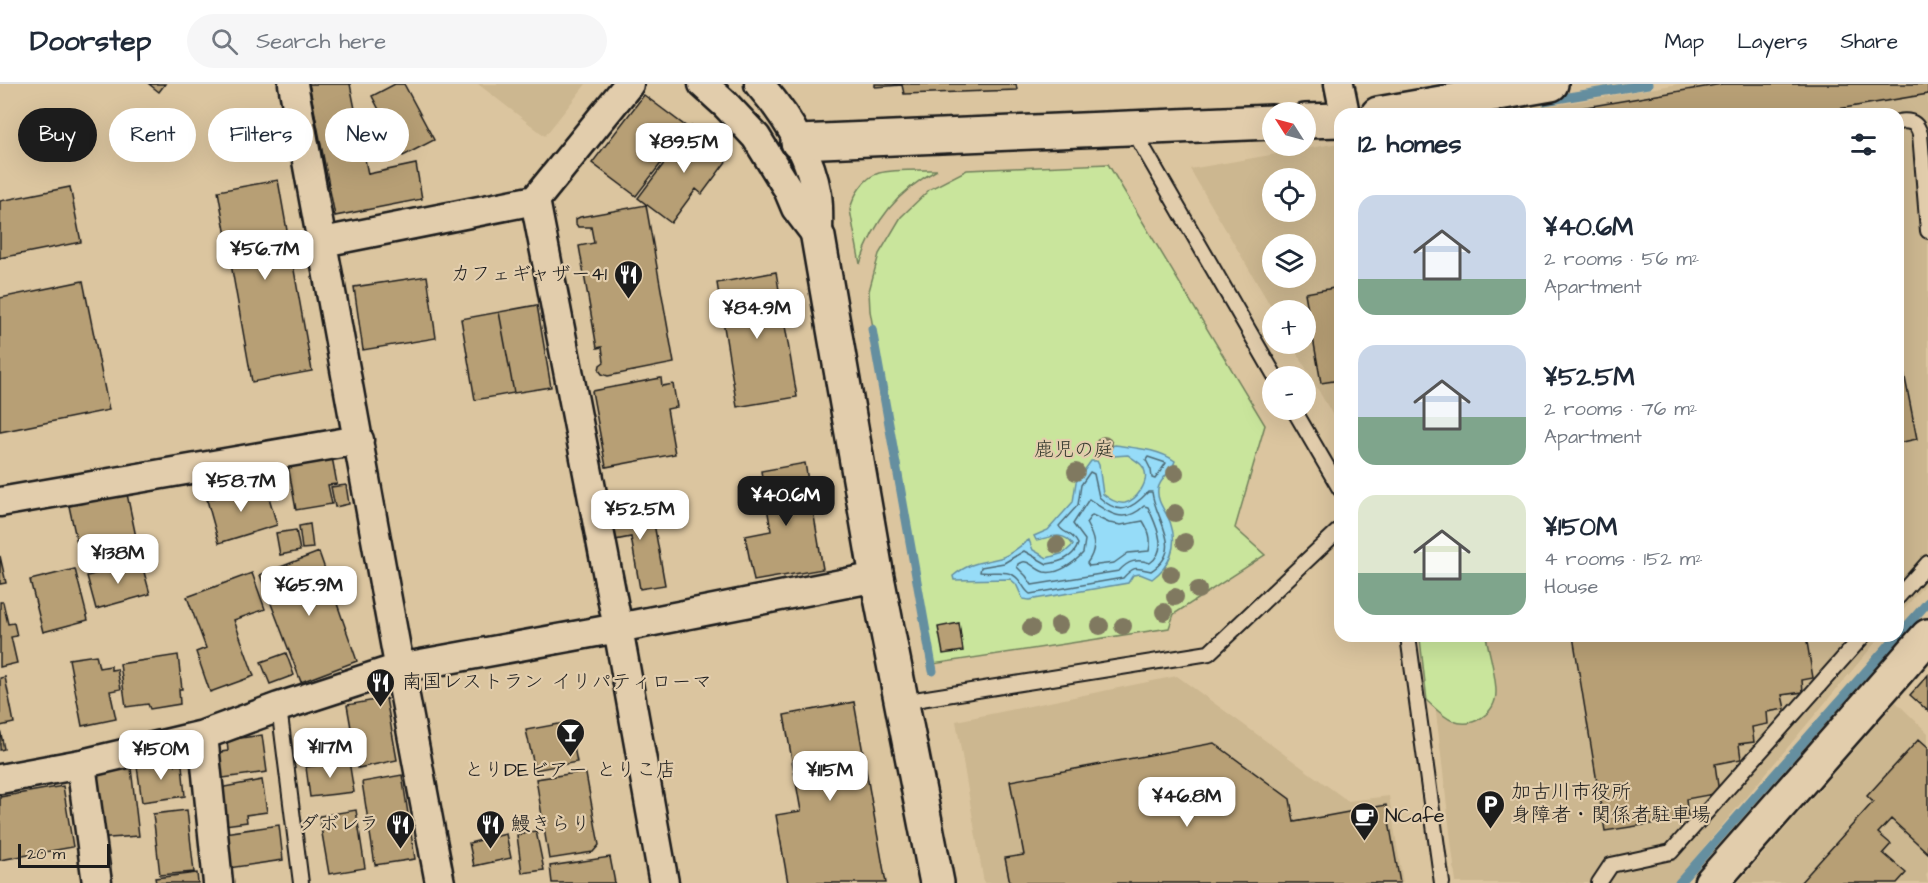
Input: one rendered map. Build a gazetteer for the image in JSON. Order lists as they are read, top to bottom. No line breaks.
{"parks":["鹿児の庭"],"places":{"restaurant":["カフェギャザー41","南国レストラン イリパティローマ","ダボレラ","鰻きらり"],"bar":["とりDEビアー とりこ店"],"parking":["加古川市役所 身障者・関係者駐車場"],"cafe":["NCafe"]},"scale_bar":"20 m","north":"top left","page":{"header":"Doorstep","search":"Search here","nav":["Map","Layers","Share"],"map_buttons":["+","−"],"chip":["Buy","Rent","Filters","New"],"heading":"12 homes","price":["¥89.5M","¥56.7M","¥84.9M","¥58.7M","¥40.6M","¥52.5M","¥138M","¥65.9M","¥117M","¥150M","¥115M","¥46.8M"],"list":[{"name":"¥40.6M","note":"2 rooms · 56 m² · Apartment"},{"name":"¥52.5M","note":"2 rooms · 76 m² · Apartment"},{"name":"¥150M","note":"4 rooms · 152 m² · House"}],"scale":"20 m"}}
